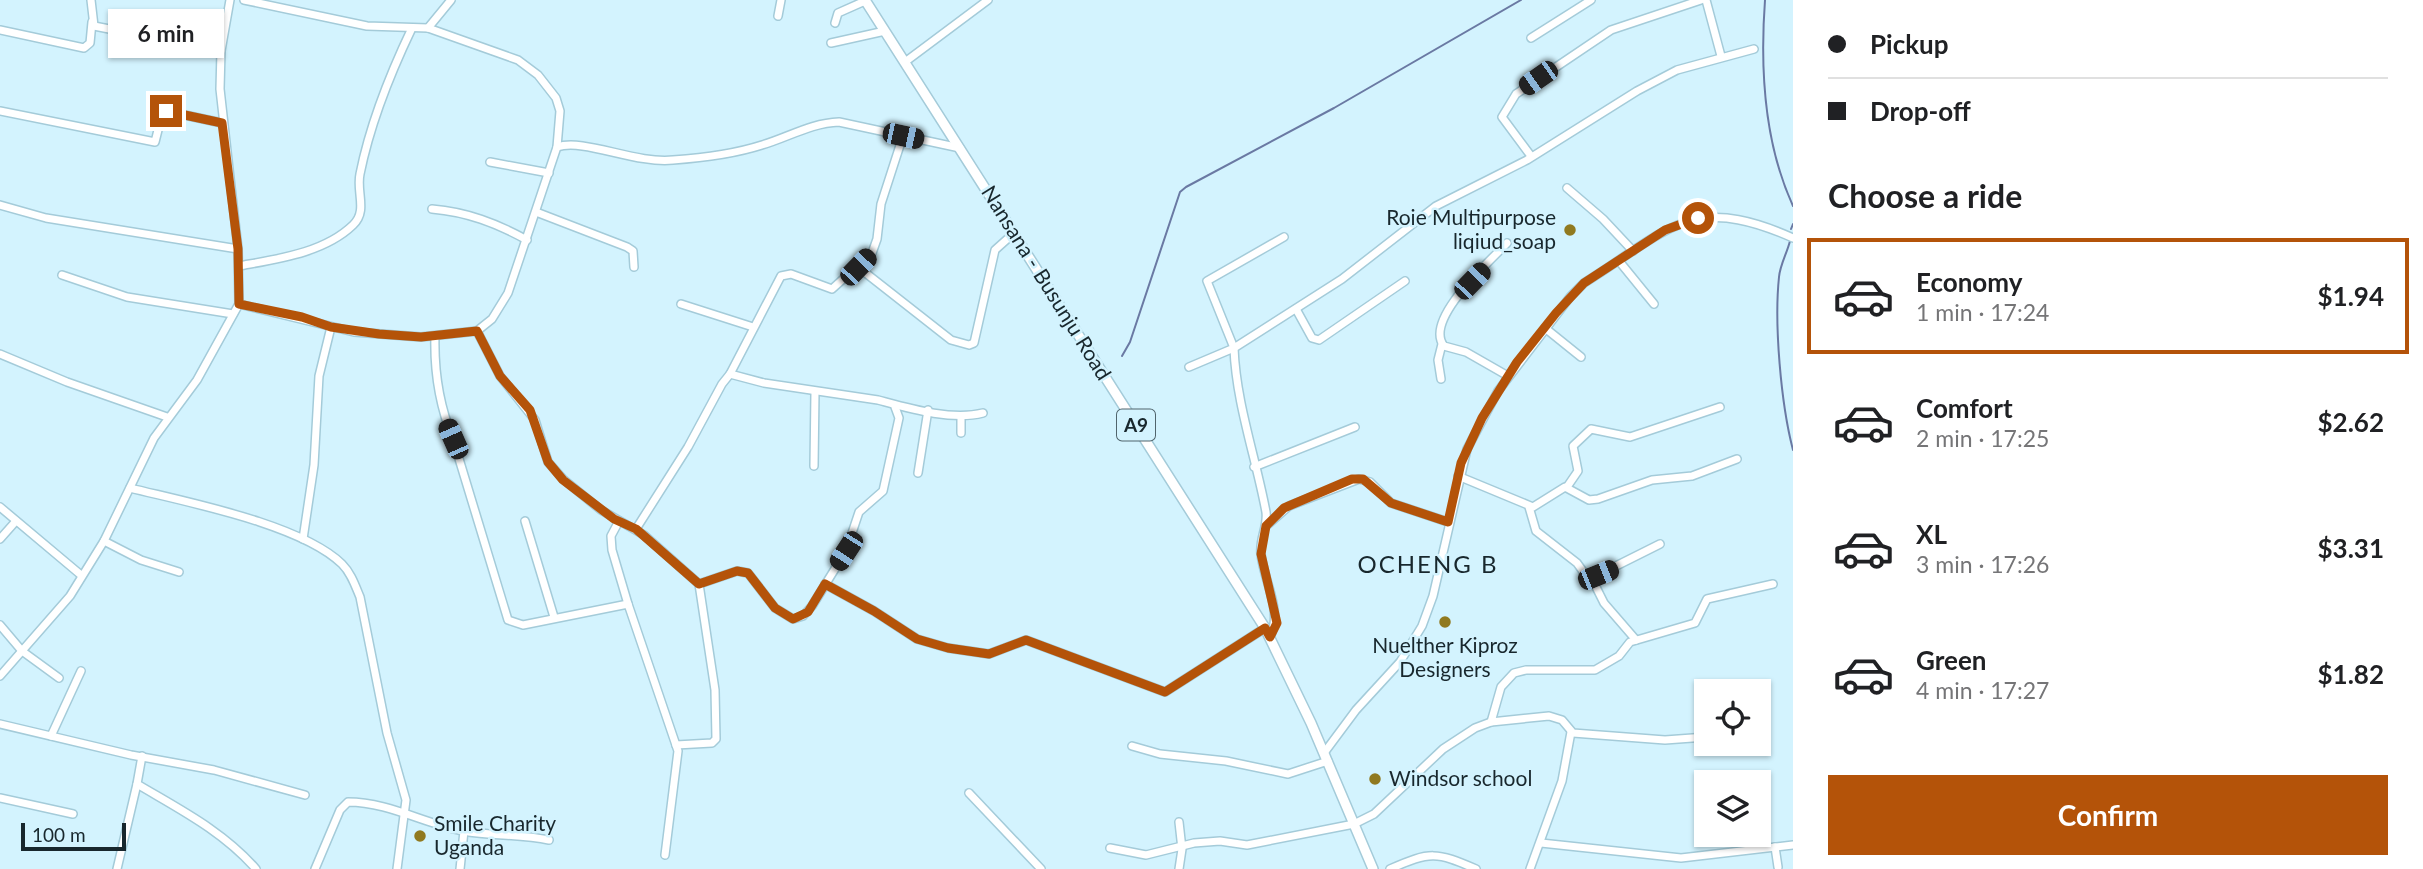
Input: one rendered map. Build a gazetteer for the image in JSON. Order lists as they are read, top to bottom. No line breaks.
{"streets":{"main road":["Nansana - Busunju Road","A9"]},"districts":["OCHENG B"],"places":["Roie Multipurpose liqiud_soap","Nuelther Kiproz Designers","Windsor school","Smile Charity Uganda"],"scale_bar":"100 m","page":{"banner":["Pickup","Drop-off"],"bubble":"6 min","heading":"Choose a ride","list":[{"name":"Economy","note":"1 min · 17:24","value":"$1.94"},{"name":"Comfort","note":"2 min · 17:25","value":"$2.62"},{"name":"XL","note":"3 min · 17:26","value":"$3.31"},{"name":"Green","note":"4 min · 17:27","value":"$1.82"}],"buttons":"Confirm","scale":"100 m"}}
